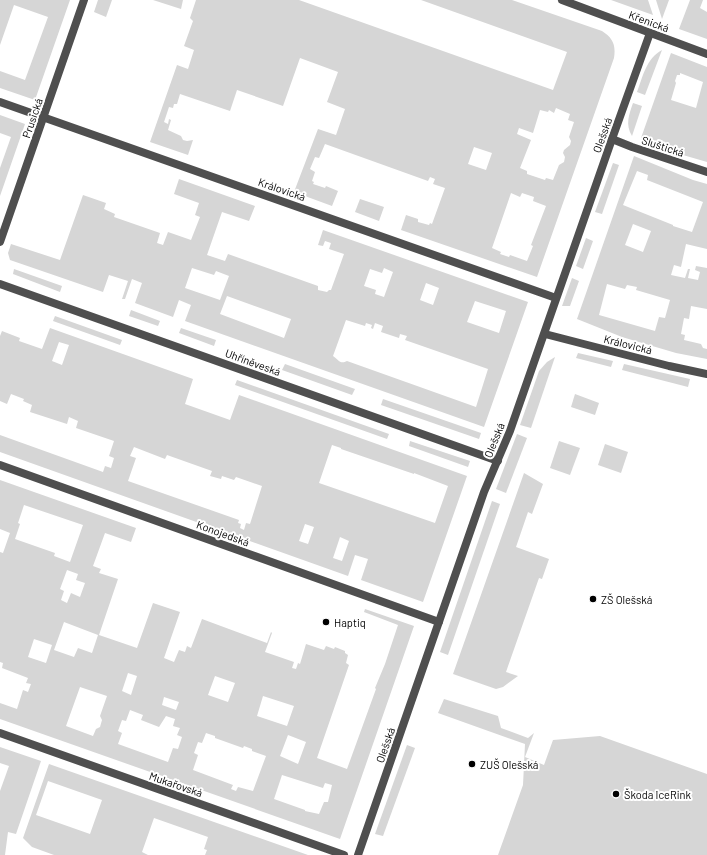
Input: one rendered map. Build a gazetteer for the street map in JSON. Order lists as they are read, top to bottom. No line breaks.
{"streets":{"street":["Křenická","Prusická","Olešská","Sluštická","Královická","Uhříněveská","Konojedská","Mukařovská"]},"crossings":[["Křenická","Olešská"],["Prusická","Královická"],["Olešská","Sluštická"],["Olešská","Královická"],["Olešská","Uhříněveská"],["Olešská","Konojedská"]],"places":["ZŠ Olešská","Haptiq","ZUŠ Olešská","Škoda IceRink"]}
